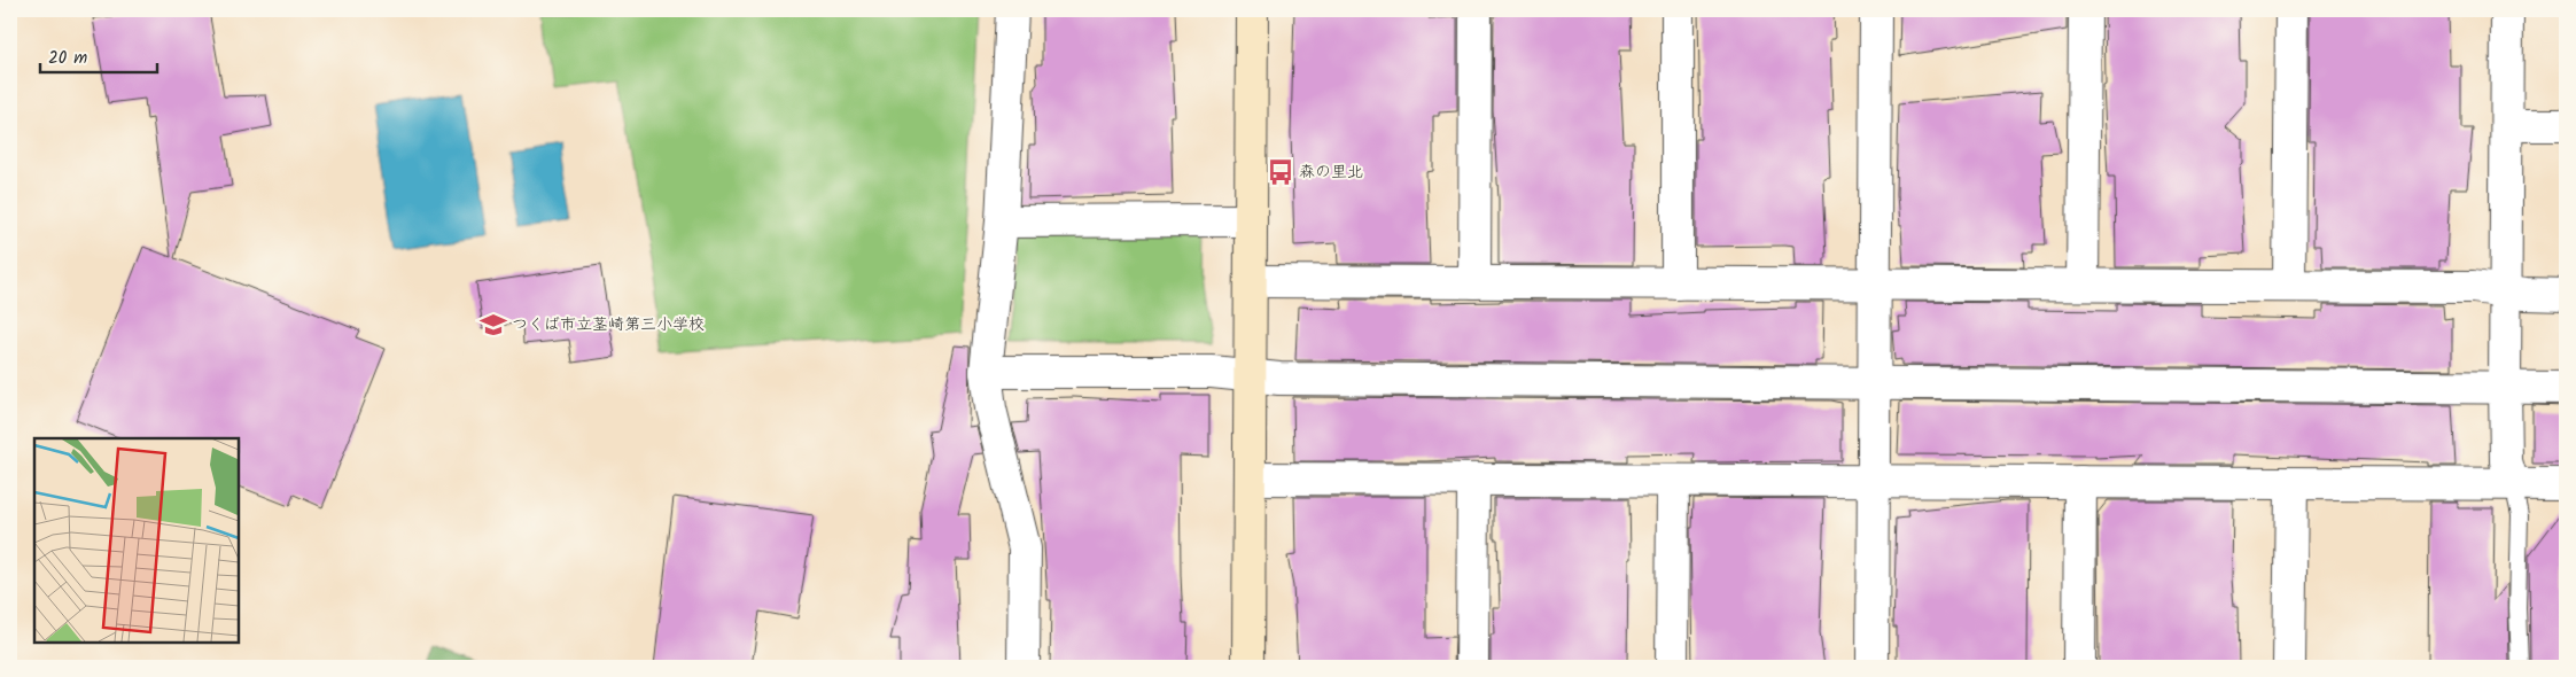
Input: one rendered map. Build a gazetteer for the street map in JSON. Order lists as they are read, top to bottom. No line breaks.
{"places":{"bus stop":["森の里北"],"school or university":["つくば市立茎崎第三小学校"]},"scale_bar":"20 m"}
